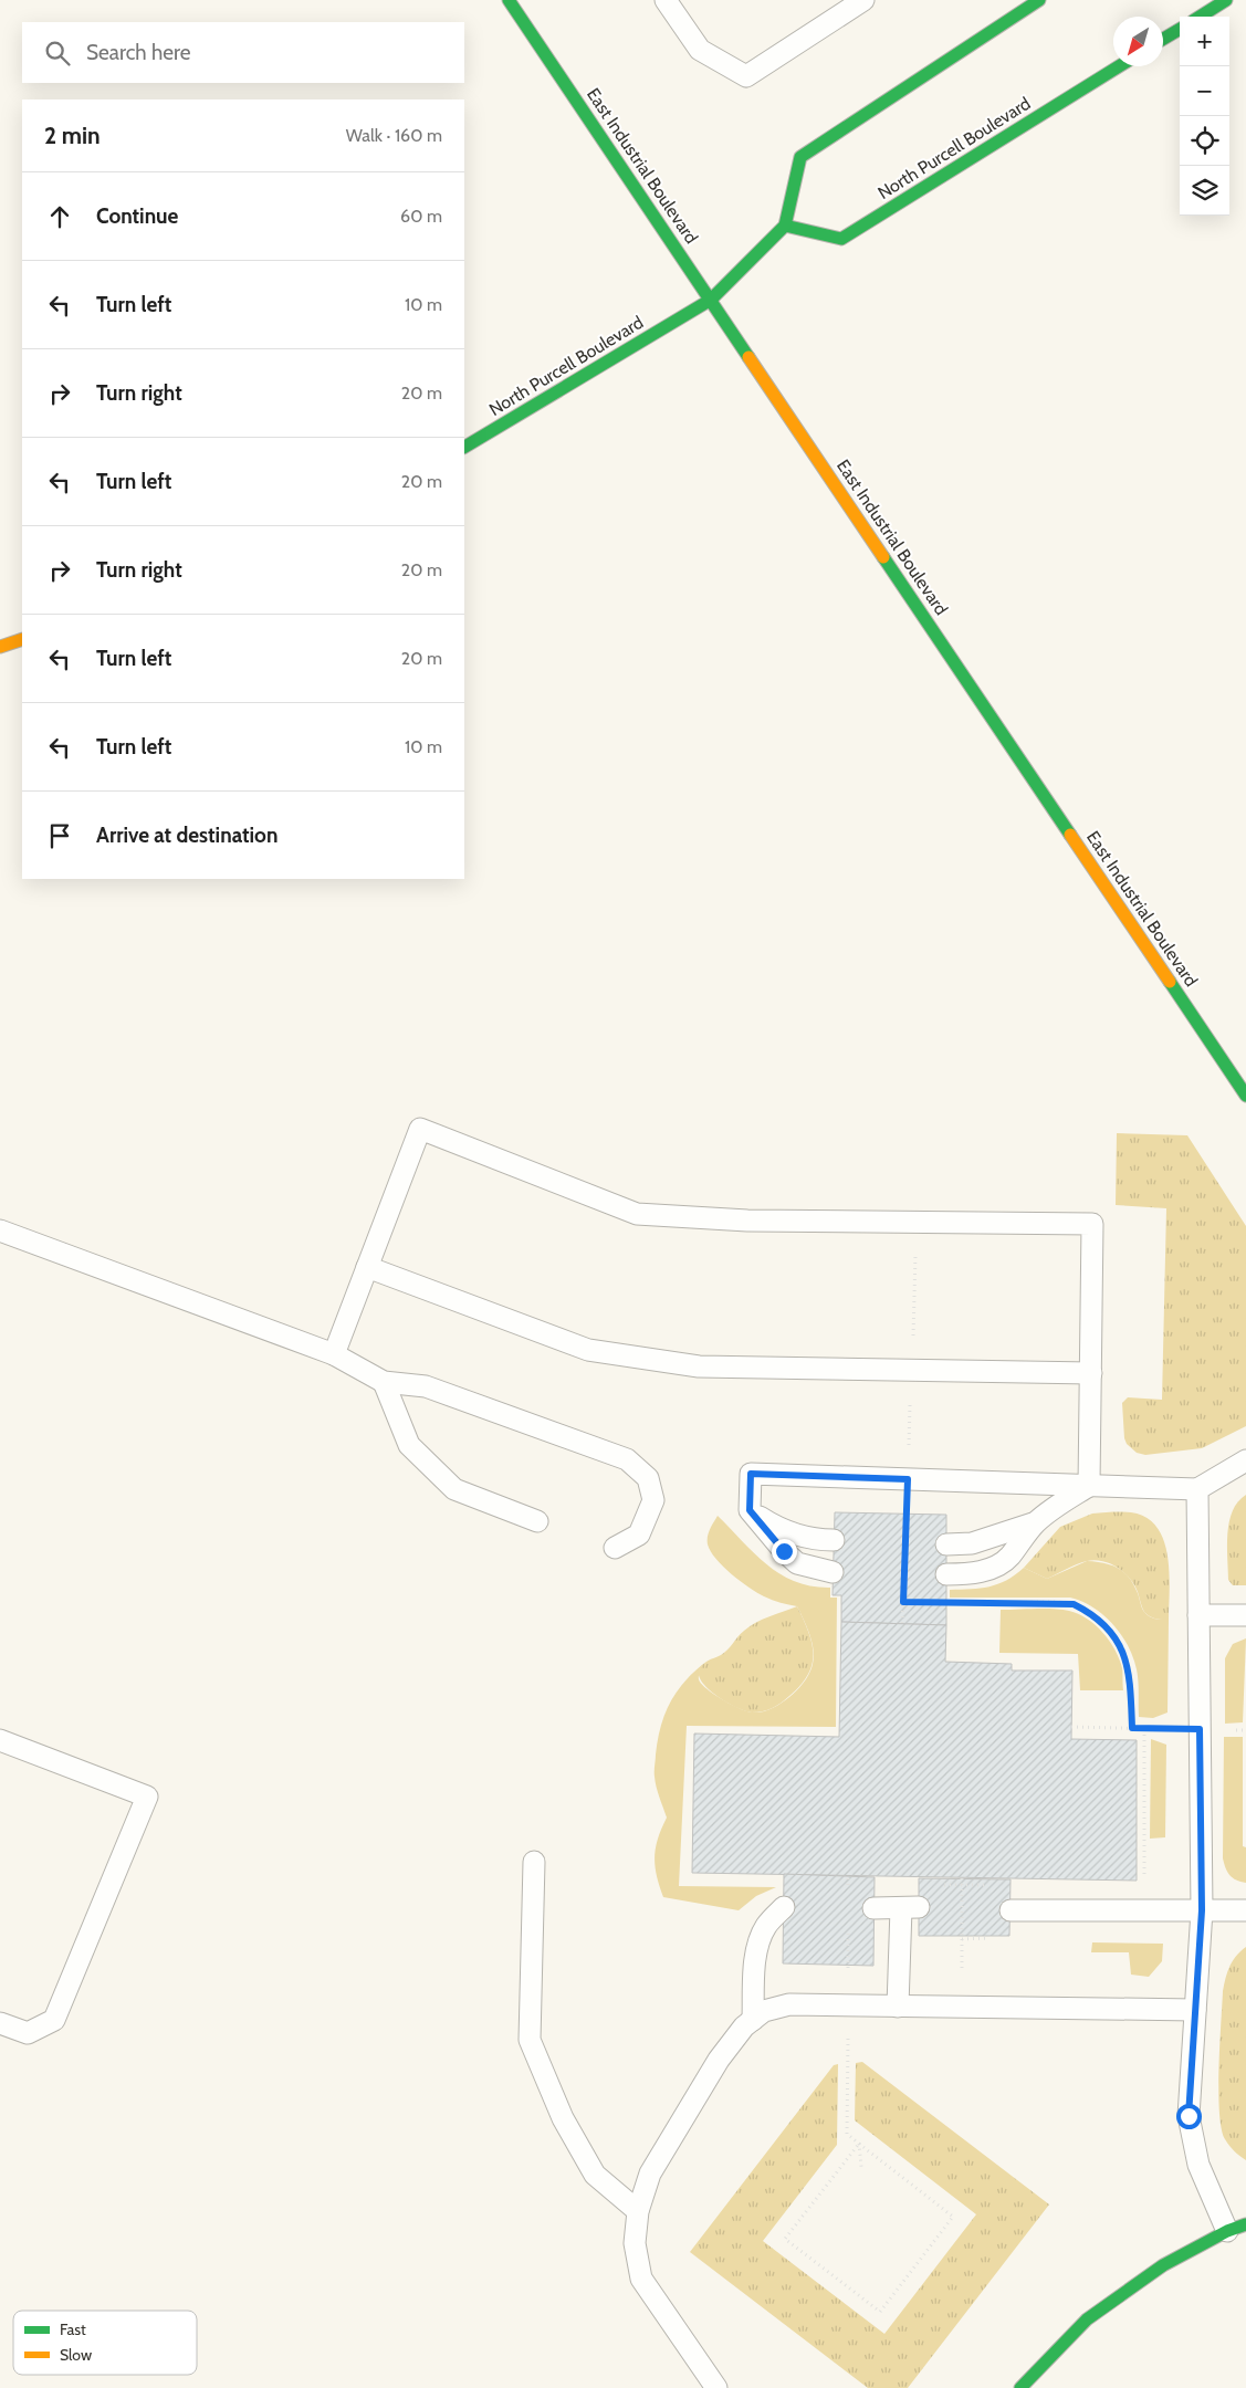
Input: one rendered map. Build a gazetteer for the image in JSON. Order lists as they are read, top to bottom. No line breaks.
{"streets":{"street":["North Purcell Boulevard","East Industrial Boulevard"]},"crossings":[["North Purcell Boulevard","East Industrial Boulevard"]],"legend":["Fast","Slow"],"north":"bottom left","page":{"map_buttons":["+","−"],"search":"Search here","heading":["2 min","Walk · 160 m"],"list":[["Continue","60 m"],["Turn left","10 m"],["Turn right","20 m"],["Turn left","20 m"],["Turn right","20 m"],["Turn left","20 m"],["Turn left","10 m"],"Arrive at destination"]}}
